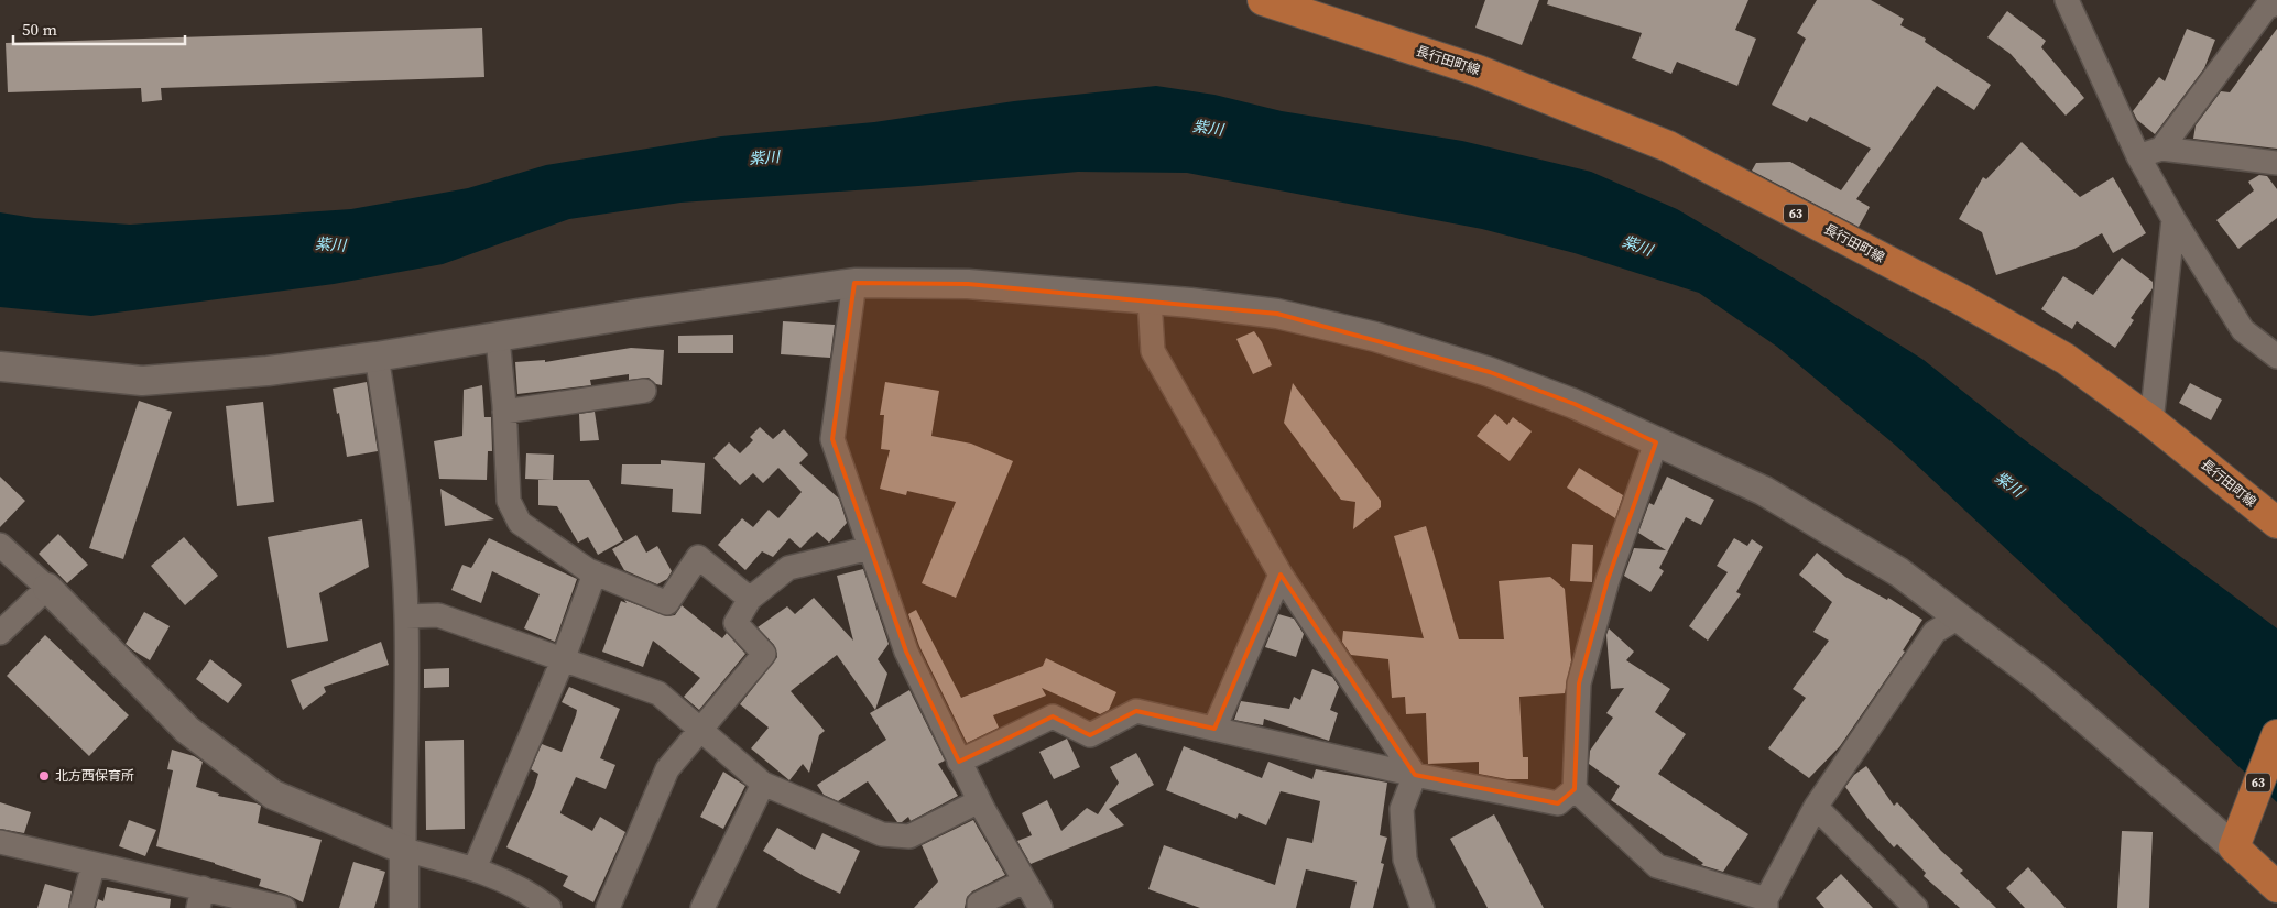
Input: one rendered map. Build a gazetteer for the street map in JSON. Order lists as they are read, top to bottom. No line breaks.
{"streets":{"main road":["長行田町線","63"]},"water":["紫川"],"places":["北方西保育所"],"scale_bar":"50 m"}
